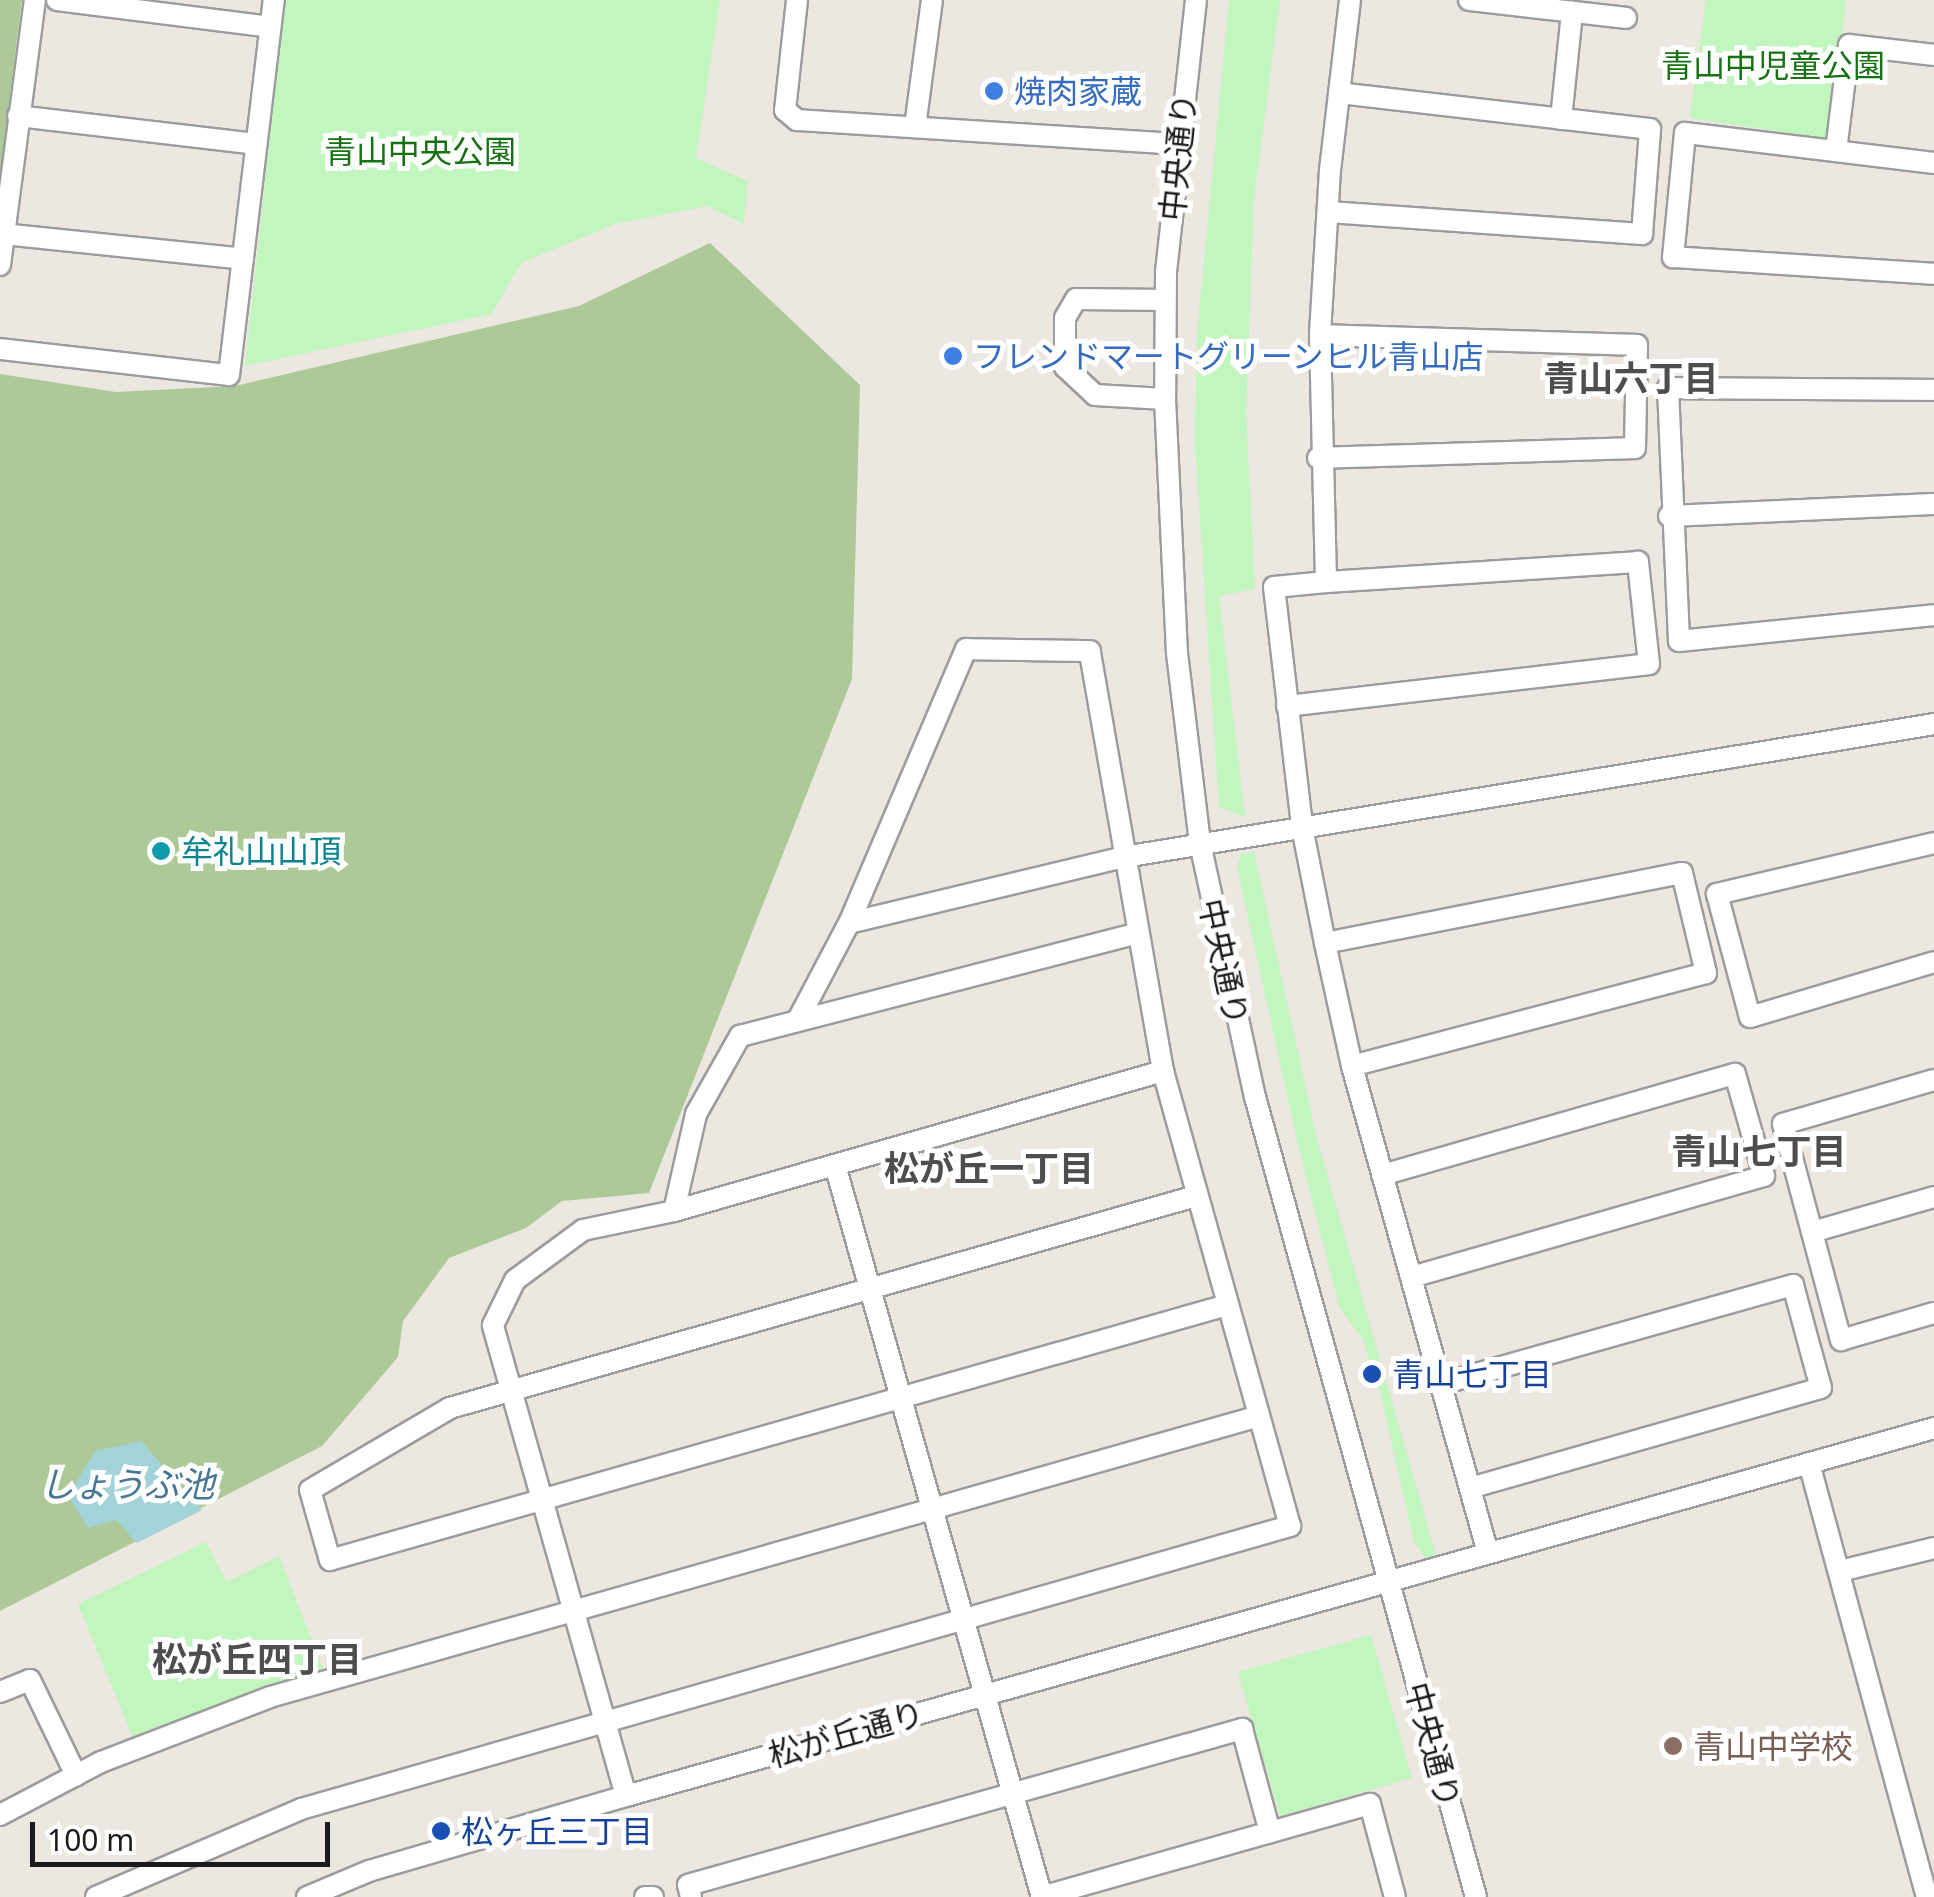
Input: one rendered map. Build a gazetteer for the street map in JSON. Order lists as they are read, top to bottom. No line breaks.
{"streets":{"street":["中央通り","松が丘通り"]},"crossings":[["中央通り","松が丘通り"]],"districts":["青山六丁目","青山七丁目","松が丘一丁目","松が丘四丁目"],"water":["しょうぶ池"],"parks":["青山中児童公園","青山中央公園"],"places":["焼肉家蔵","フレンドマートグリーンヒル青山店","牟礼山山頂","青山七丁目","青山中学校","松ヶ丘三丁目"],"scale_bar":"100 m"}
